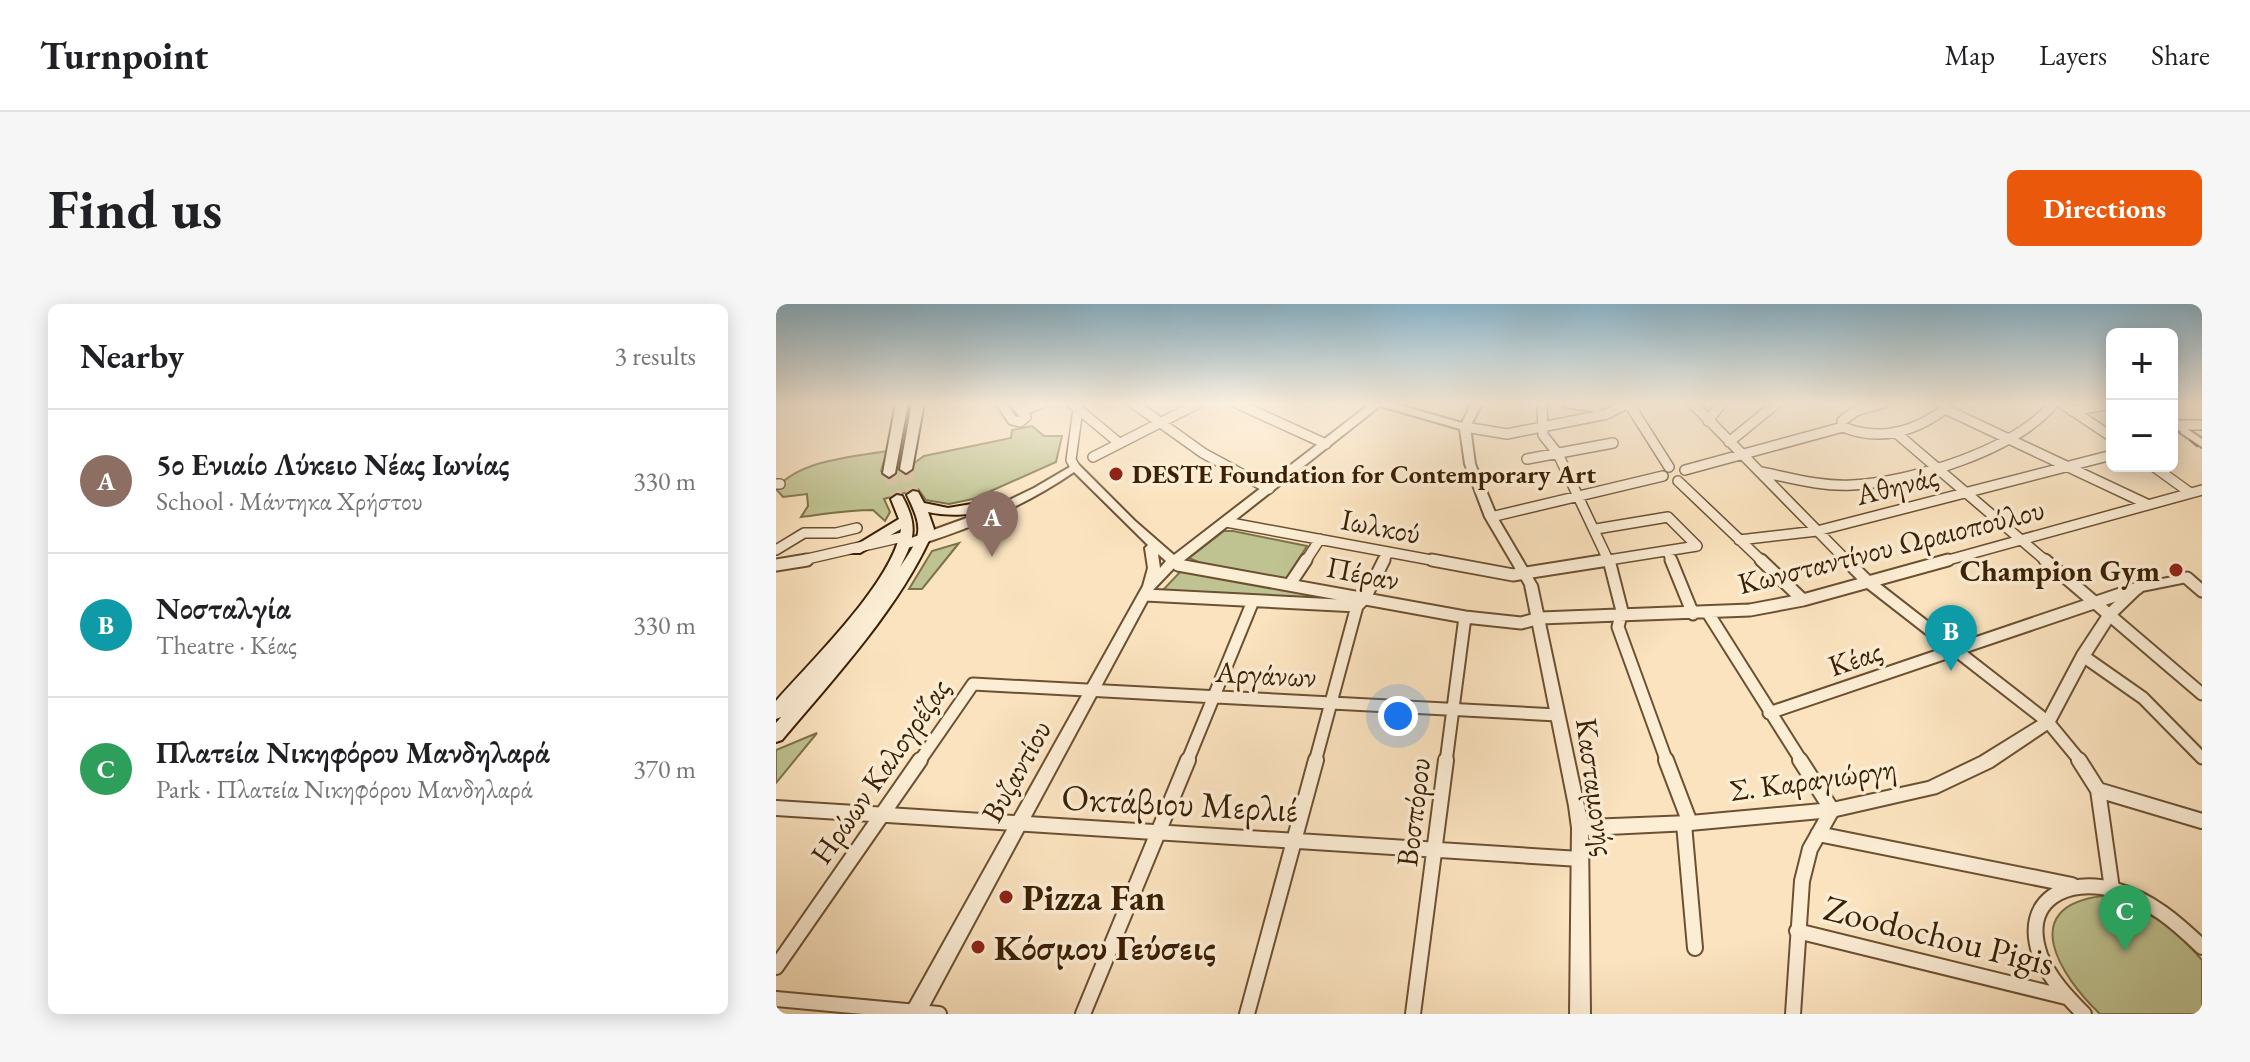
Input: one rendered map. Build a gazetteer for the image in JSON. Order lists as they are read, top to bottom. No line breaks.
{"streets":{"street":["Αθηνάς","Ιωλκού","Κωνσταντίνου Ωραιοπούλου","Πέραν","Κέας","Αργάνων","Ηρώων Καλογρέζας","Βυζαντίου","Σ. Καραγιώργη","Κασταμονής","Οκτάβιου Μερλιέ","Βοσπόρου","Zoodochou Pigis"]},"crossings":[["Ιωλκού","Βυζαντίου"],["Ιωλκού","Κασταμονής"],["Κωνσταντίνου Ωραιοπούλου","Πέραν"],["Κωνσταντίνου Ωραιοπούλου","Κασταμονής"],["Πέραν","Βυζαντίου"],["Πέραν","Κασταμονής"],["Πέραν","Βοσπόρου"],["Κέας","Σ. Καραγιώργη"],["Αργάνων","Ηρώων Καλογρέζας"],["Αργάνων","Βυζαντίου"],["Αργάνων","Κασταμονής"],["Αργάνων","Βοσπόρου"],["Ηρώων Καλογρέζας","Οκτάβιου Μερλιέ"],["Βυζαντίου","Οκτάβιου Μερλιέ"],["Σ. Καραγιώργη","Κασταμονής"],["Κασταμονής","Οκτάβιου Μερλιέ"],["Οκτάβιου Μερλιέ","Βοσπόρου"]],"places":["DESTE Foundation for Contemporary Art","Champion Gym","Pizza Fan","Κόσμου Γεύσεις"],"page":{"header":"Turnpoint","nav":["Map","Layers","Share"],"buttons":"Directions","title":"Find us","heading":["Nearby","3 results"],"map_buttons":["+","−"],"list":[{"mark":"A","name":"5ο Ενιαίο Λύκειο Νέας Ιωνίας","note":"School · Μάντηκα Χρήστου","value":"330 m"},{"mark":"B","name":"Νοσταλγία","note":"Theatre · Κέας","value":"330 m"},{"mark":"C","name":"Πλατεία Νικηφόρου Μανδηλαρά","note":"Park · Πλατεία Νικηφόρου Μανδηλαρά","value":"370 m"}],"pins":["A","B","C"]}}
